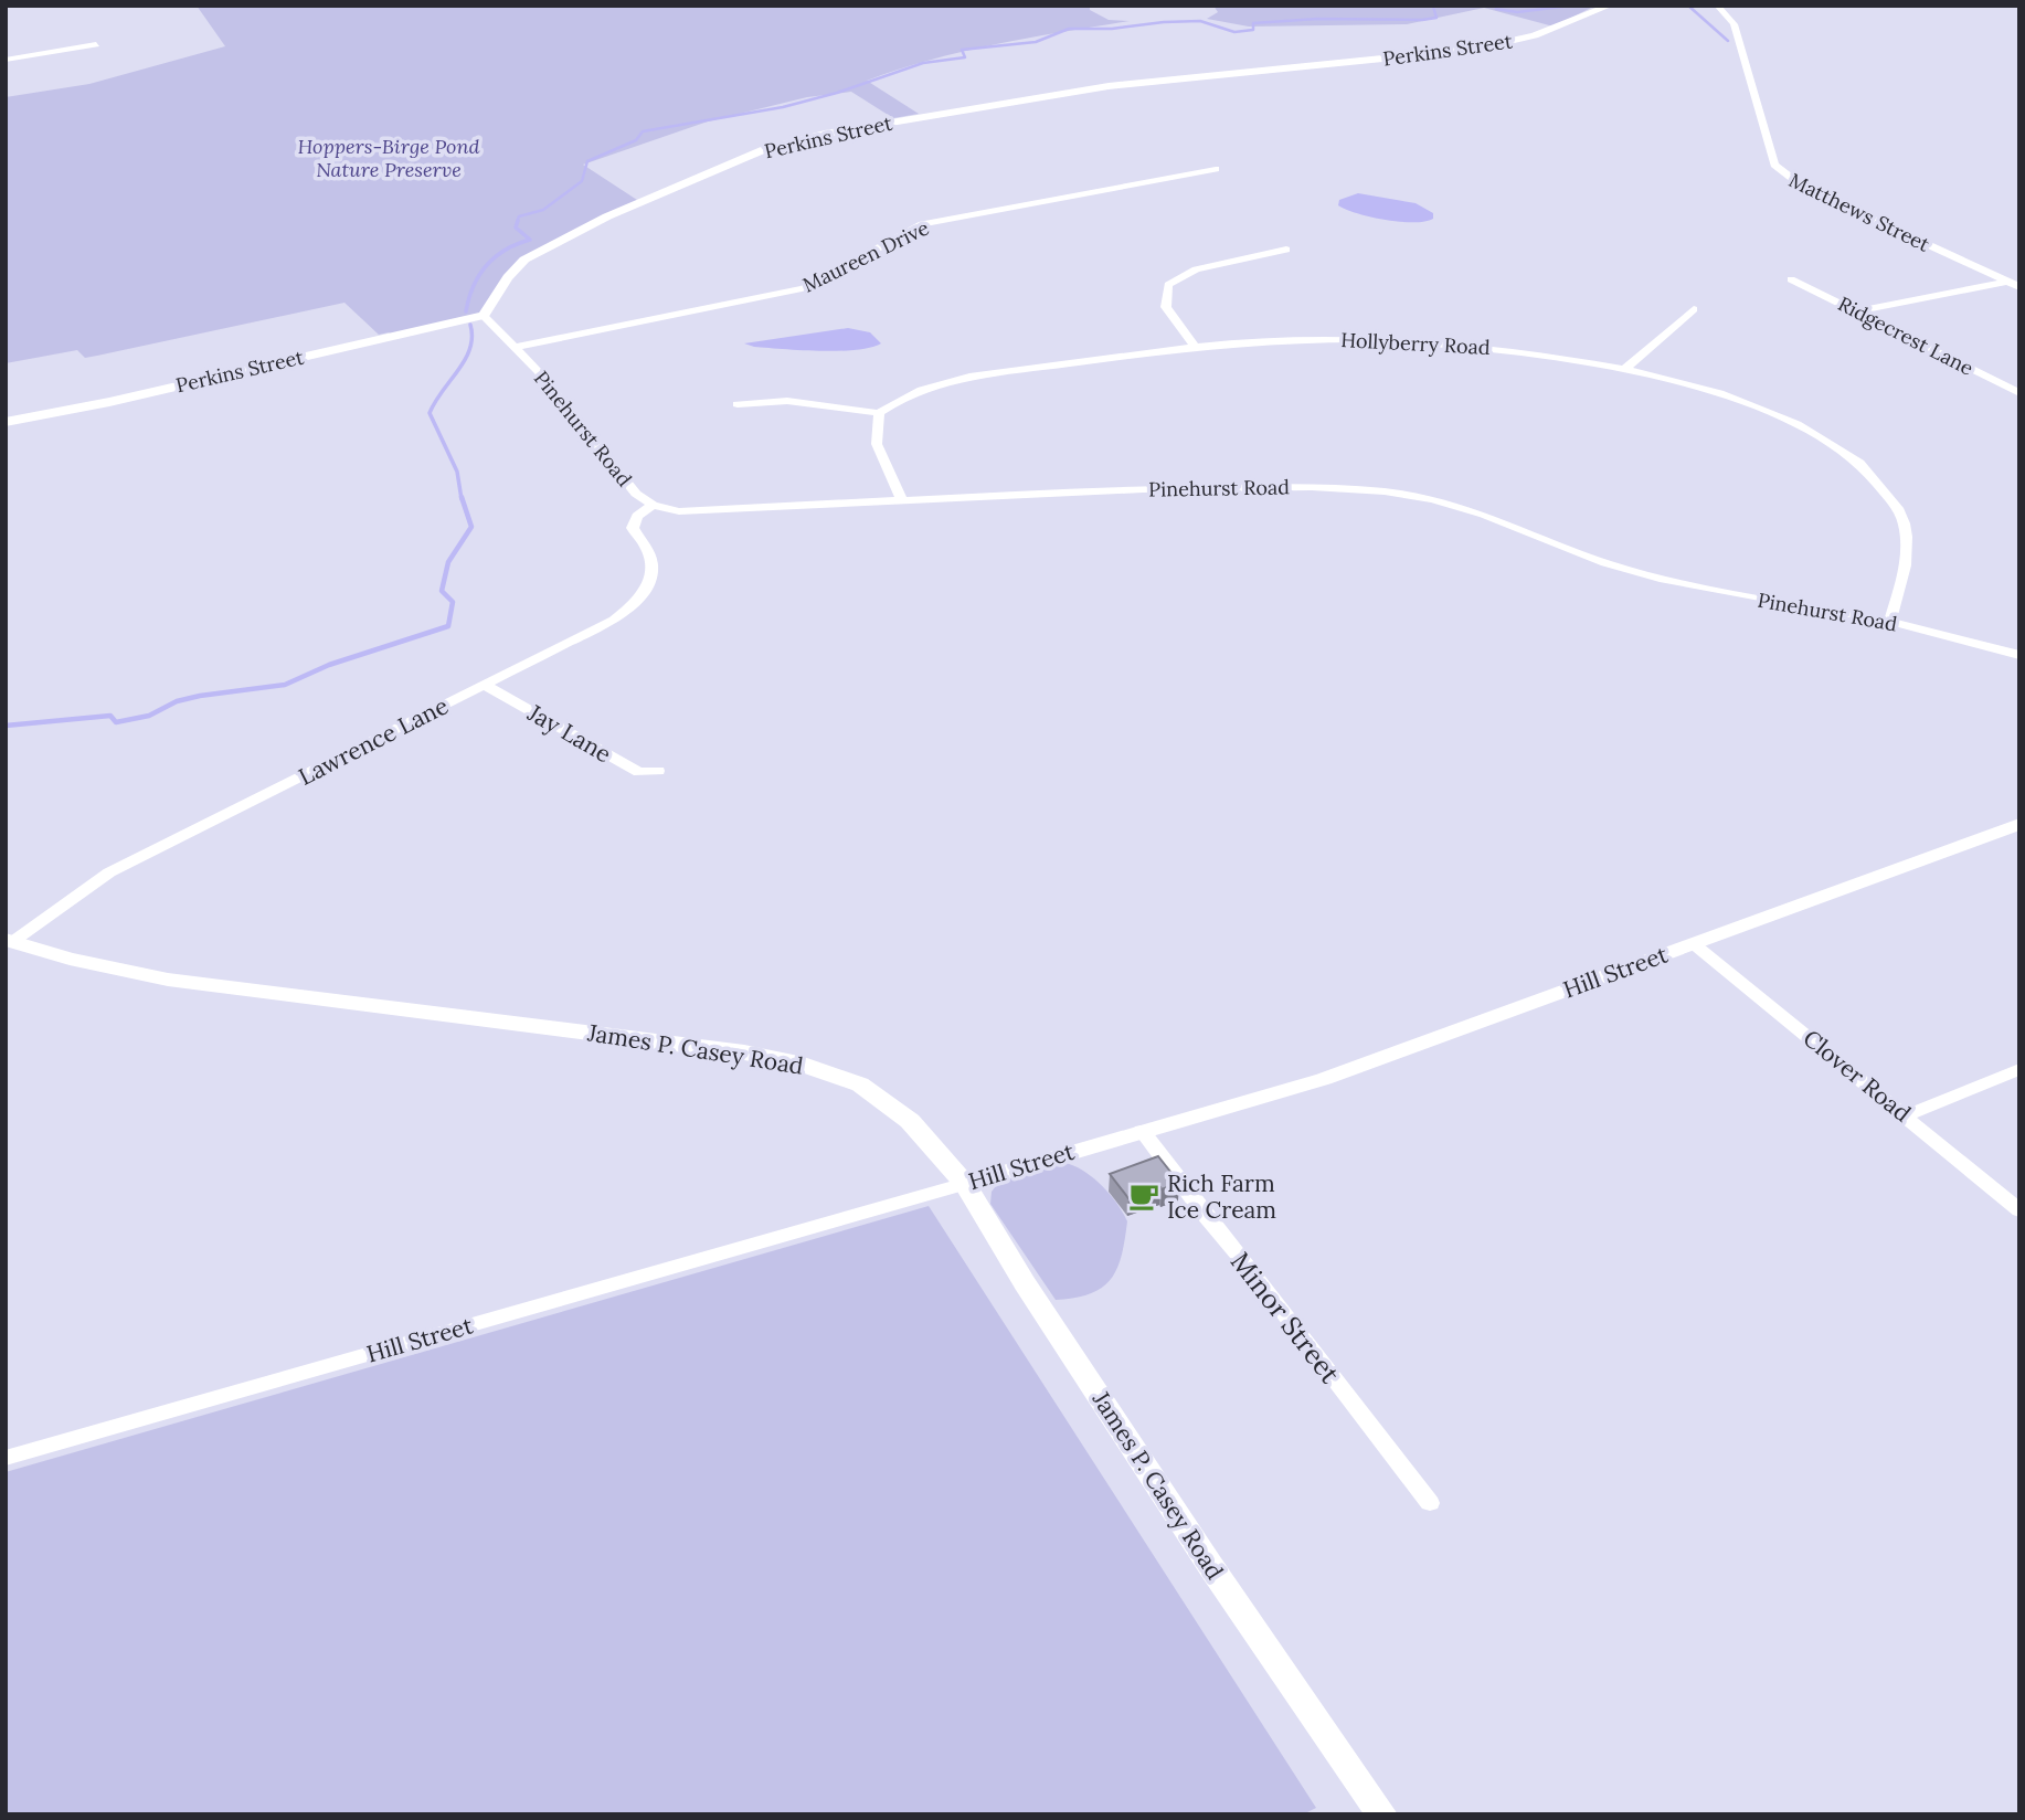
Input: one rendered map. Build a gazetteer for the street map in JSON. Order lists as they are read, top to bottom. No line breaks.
{"streets":{"main road":["James P. Casey Road"],"street":["Perkins Street","Matthews Street","Maureen Drive","Ridgecrest Lane","Hollyberry Road","Pinehurst Road","Jay Lane","Lawrence Lane","Hill Street","Clover Road","Minor Street"]},"crossings":[["Perkins Street","Pinehurst Road"],["Maureen Drive","Pinehurst Road"],["Hollyberry Road","Pinehurst Road"],["Pinehurst Road","Lawrence Lane"],["Jay Lane","Lawrence Lane"],["Lawrence Lane","James P. Casey Road"],["Hill Street","James P. Casey Road"],["Hill Street","Clover Road"],["Hill Street","Minor Street"]],"parks":["Hoppers-Birge Pond Nature Preserve"],"places":{"cafe":["Rich Farm Ice Cream"]}}
